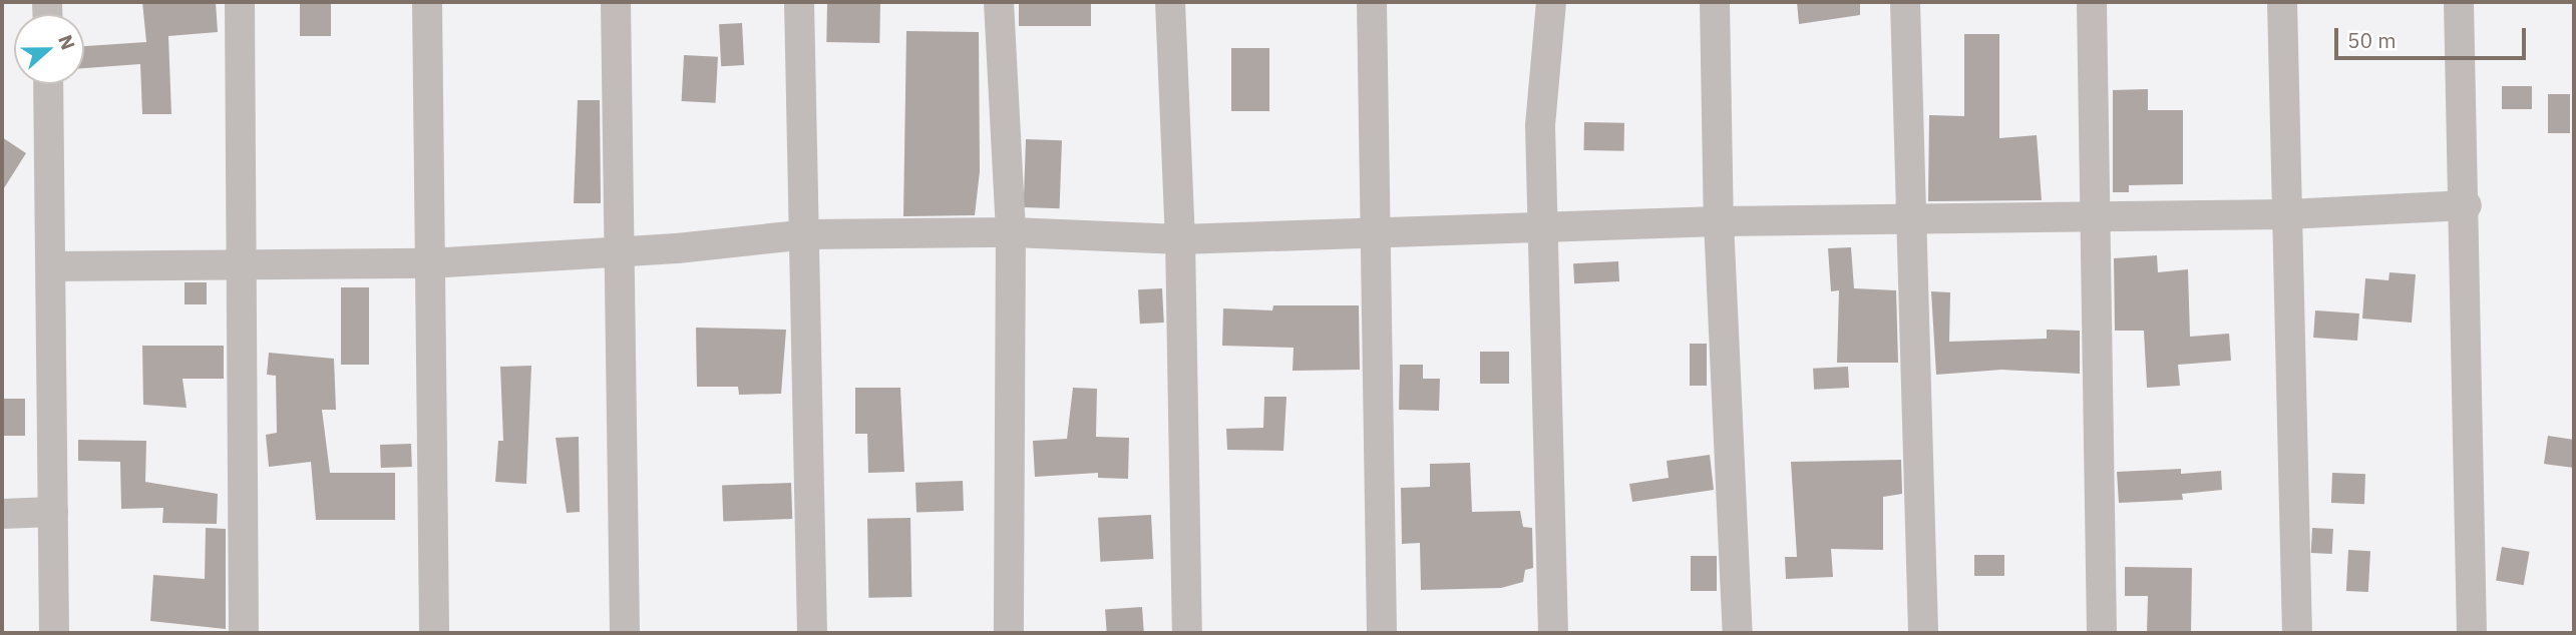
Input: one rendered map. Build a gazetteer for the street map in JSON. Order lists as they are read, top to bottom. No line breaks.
{"scale_bar":"50 m","north":"right"}
